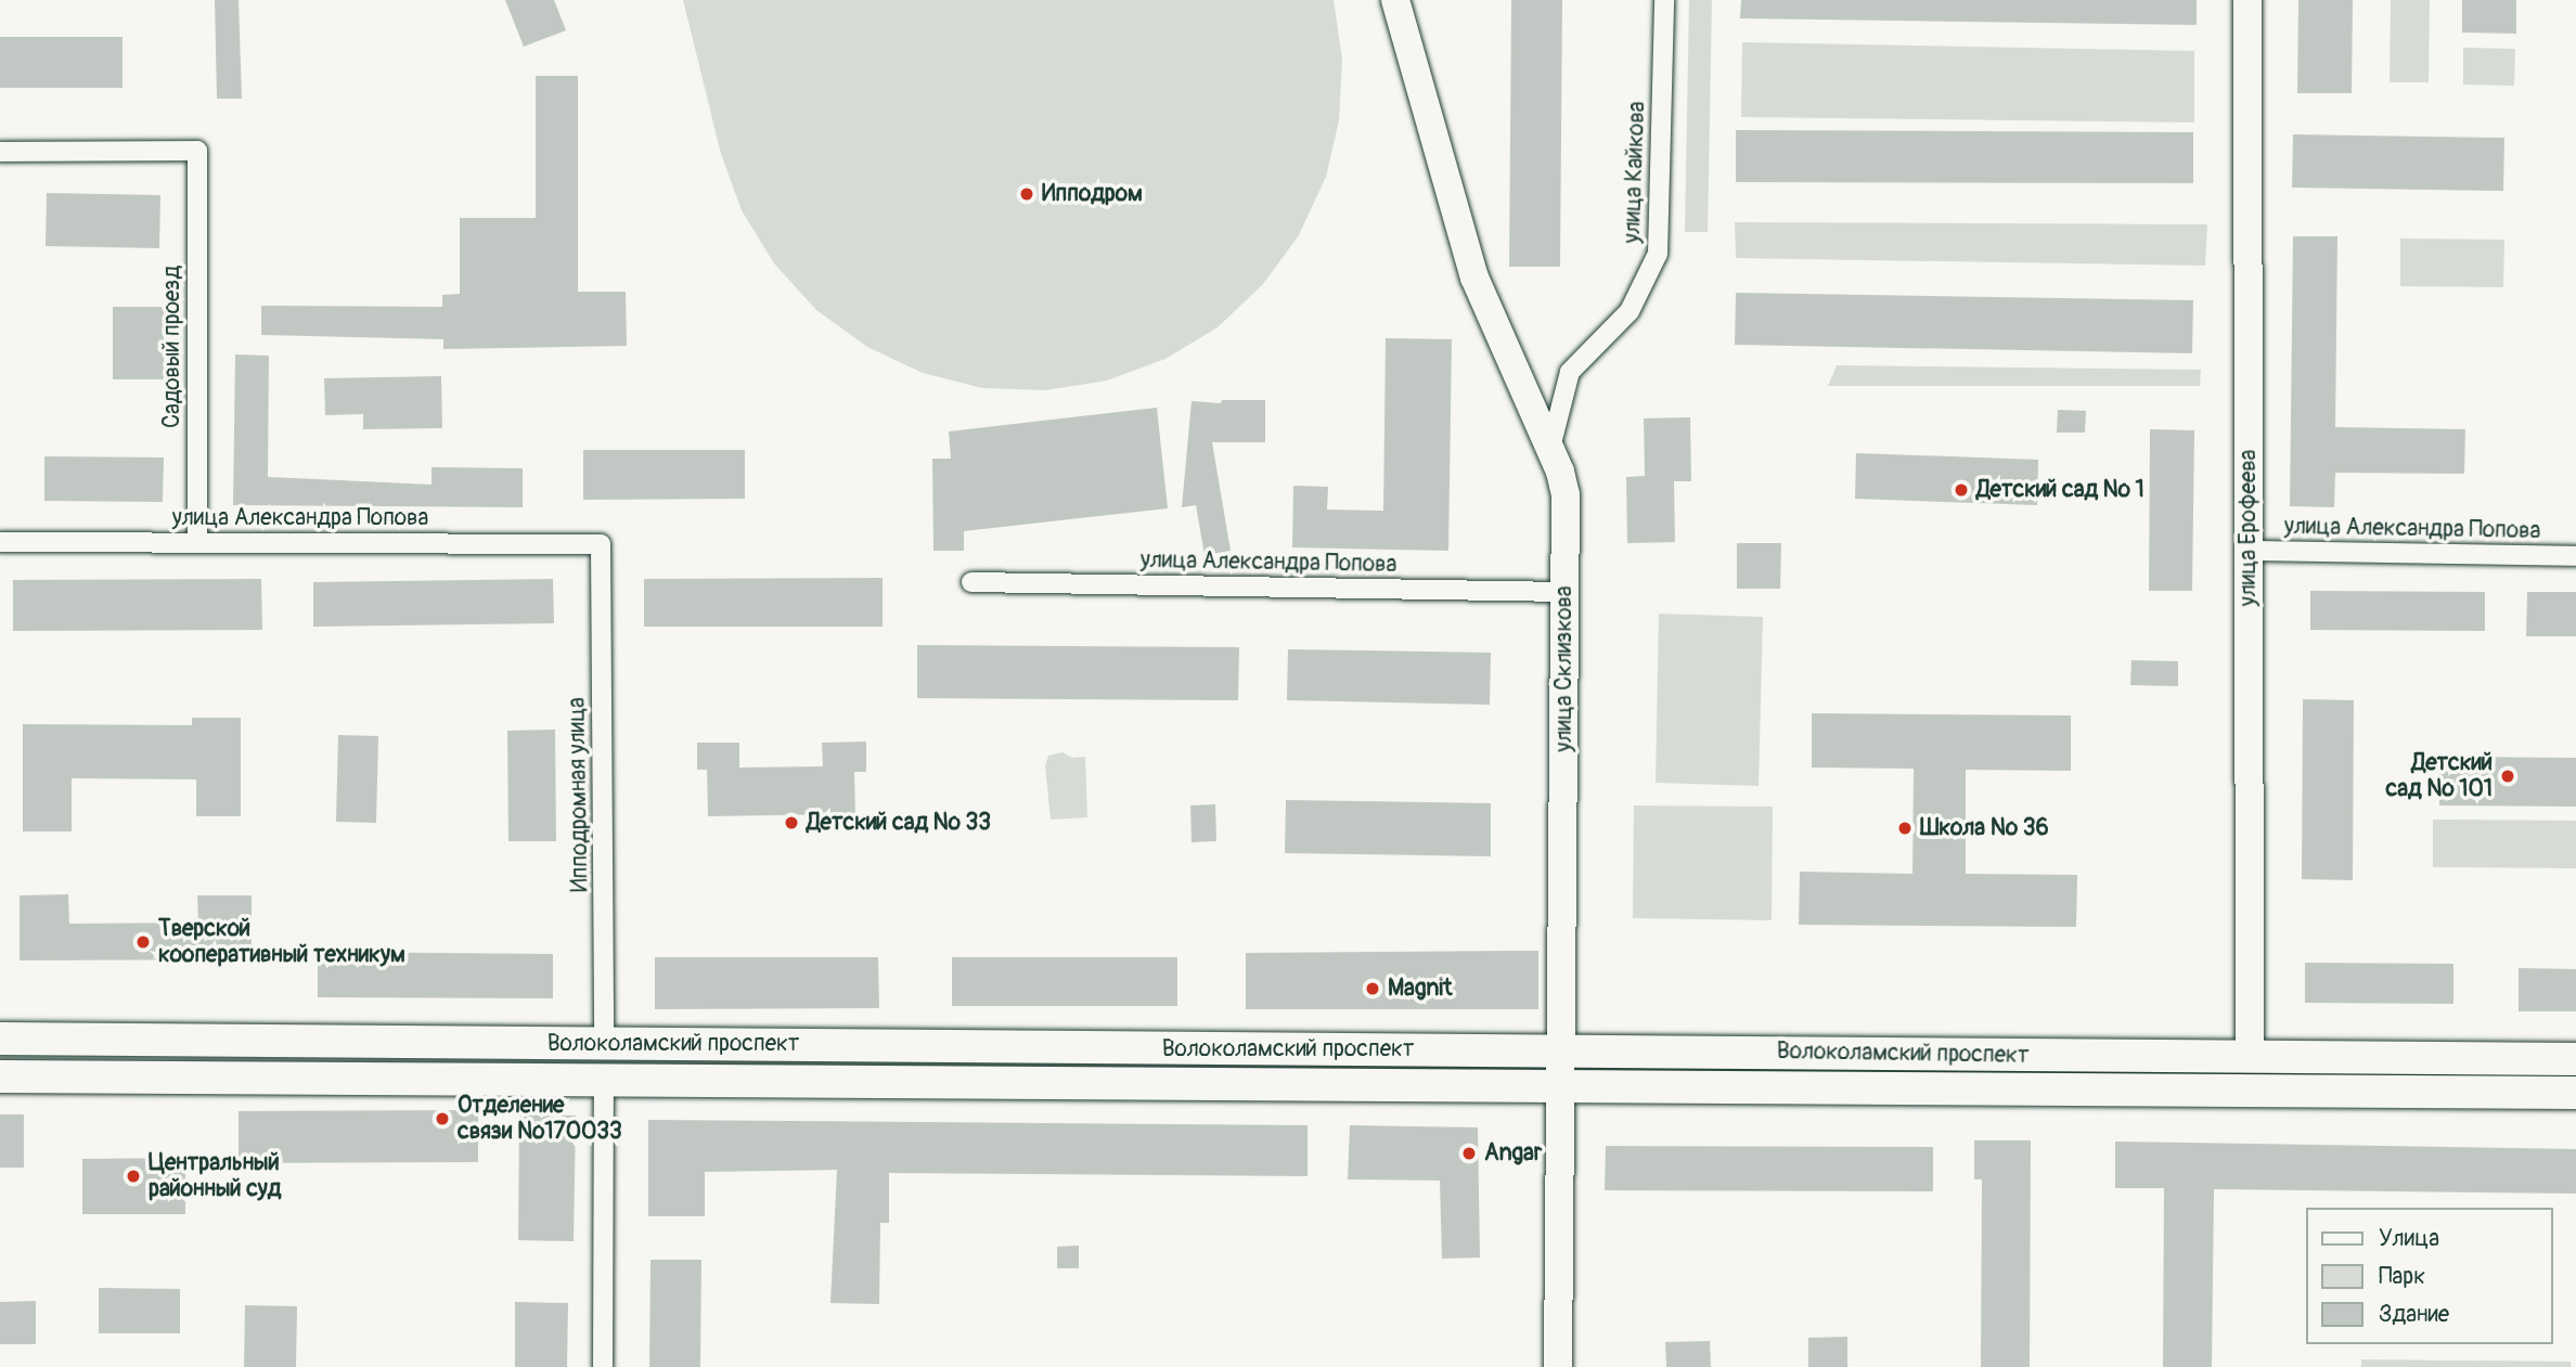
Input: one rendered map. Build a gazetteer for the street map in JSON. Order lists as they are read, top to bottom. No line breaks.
{"streets":{"main road":["Волоколамский проспект"],"street":["улица Кайкова","Садовый проезд","улица Александра Попова","улица Ерофеева","улица Склизкова","Ипподромная улица"]},"crossings":[["улица Кайкова","улица Склизкова"],["Садовый проезд","улица Александра Попова"],["улица Александра Попова","улица Ерофеева"],["улица Александра Попова","улица Склизкова"],["улица Александра Попова","Ипподромная улица"],["улица Ерофеева","Волоколамский проспект"],["улица Склизкова","Волоколамский проспект"],["Ипподромная улица","Волоколамский проспект"]],"places":["Ипподром","Детский сад № 1","Детский сад № 101","Детский сад № 33","Школа № 36","Тверской кооперативный техникум","Magnit","Отделение связи №170033","Angar","Центральный районный суд"],"legend":["Улица","Парк","Здание"]}
